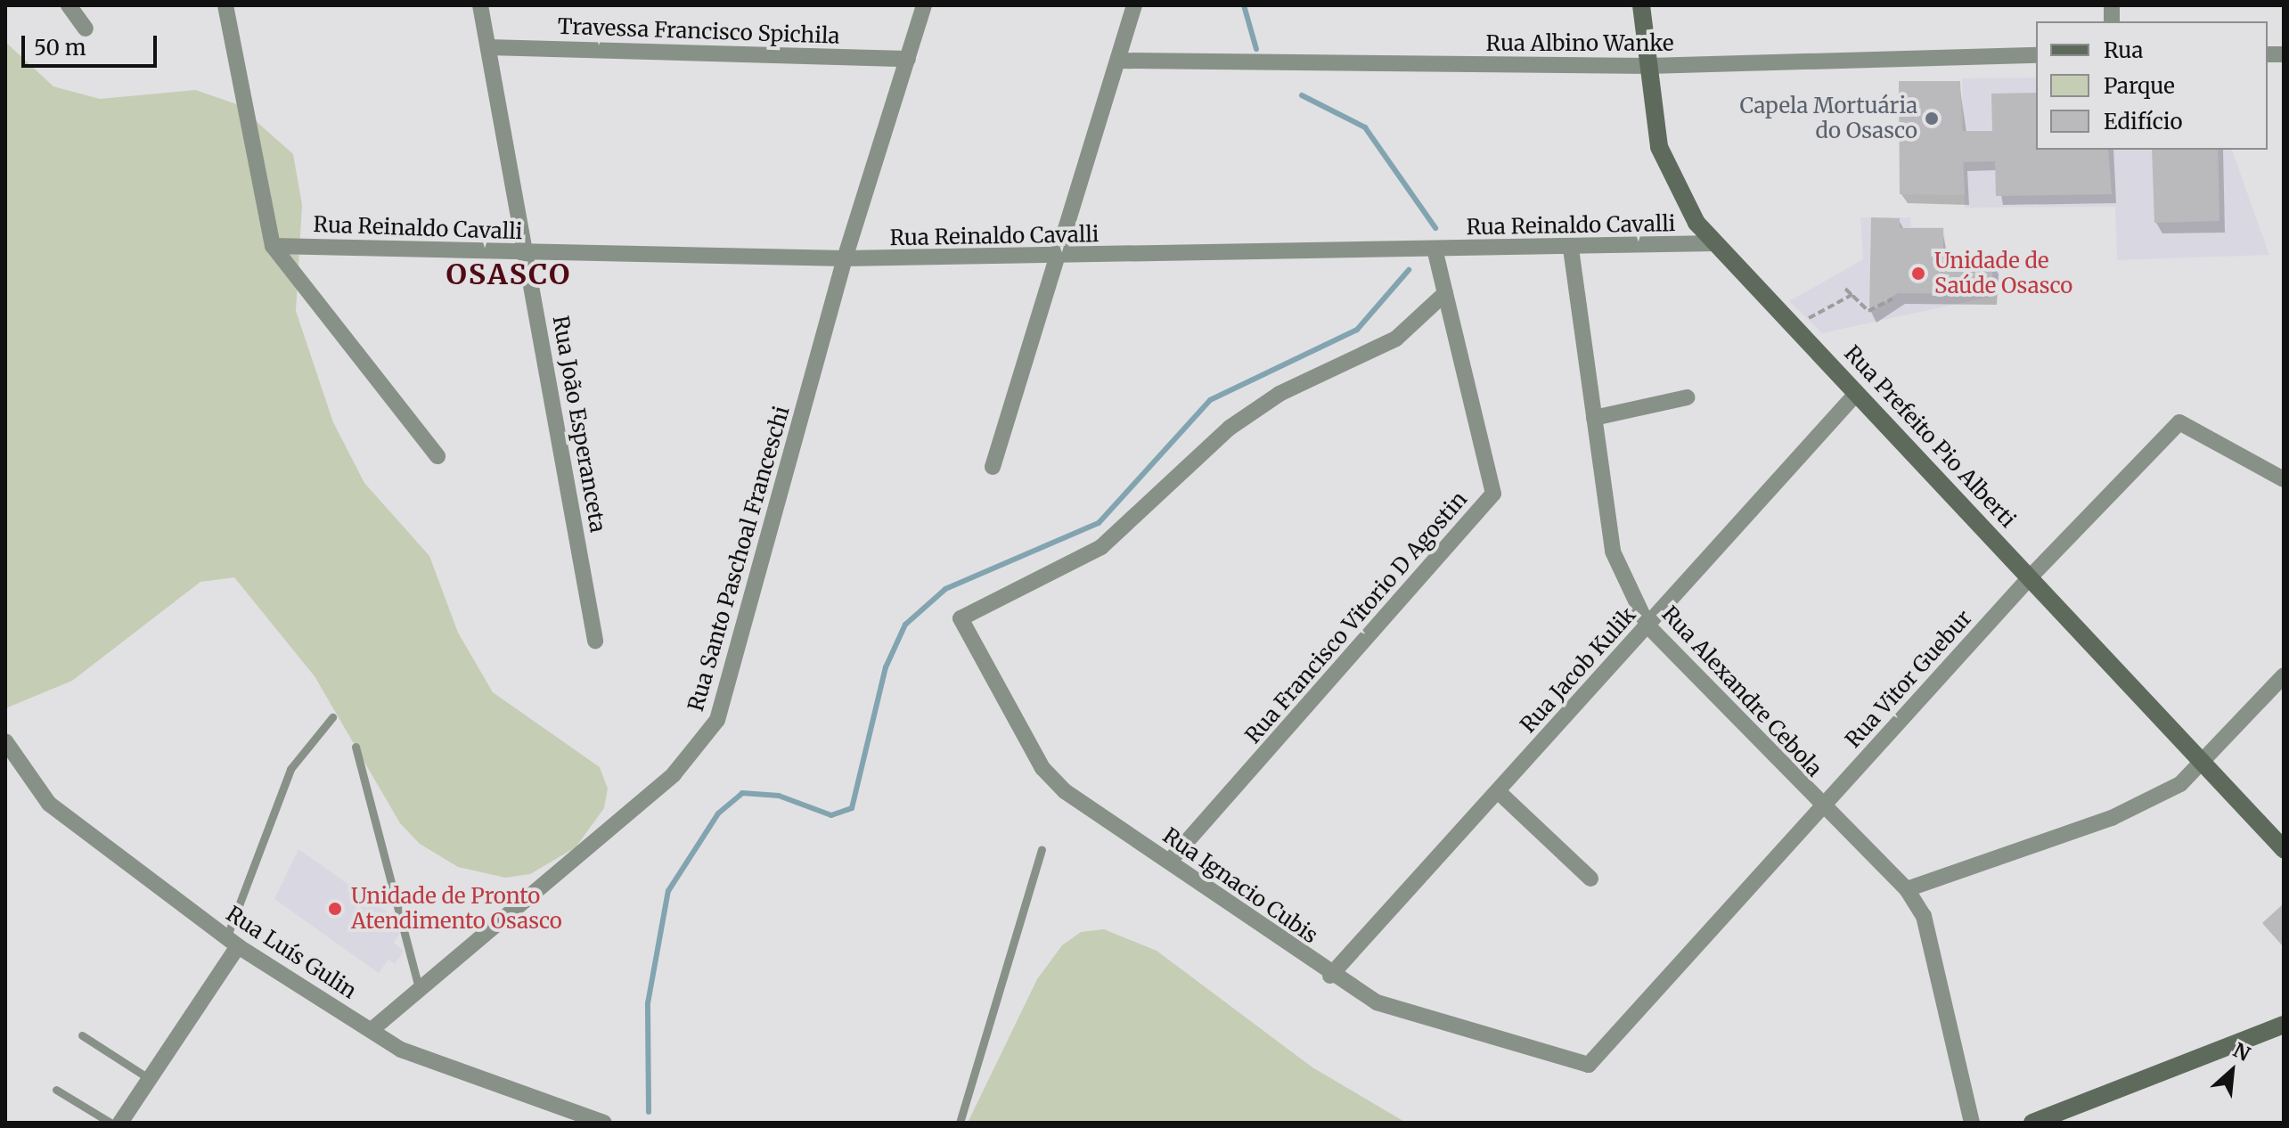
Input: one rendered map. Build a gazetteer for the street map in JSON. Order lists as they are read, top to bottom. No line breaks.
{"streets":{"main road":["Rua Prefeito Pio Alberti"],"street":["Travessa Francisco Spichila","Rua Albino Wanke","Rua Reinaldo Cavalli","Rua João Esperanceta","Rua Santo Paschoal Franceschi","Rua Francisco Vitorio D Agostin","Rua Jacob Kulik","Rua Vitor Guebur","Rua Alexandre Cebola","Rua Ignacio Cubis","Rua Luís Gulin"]},"crossings":[["Travessa Francisco Spichila","Rua João Esperanceta"],["Travessa Francisco Spichila","Rua Santo Paschoal Franceschi"],["Rua Albino Wanke","Rua Prefeito Pio Alberti"],["Rua Reinaldo Cavalli","Rua João Esperanceta"],["Rua Reinaldo Cavalli","Rua Prefeito Pio Alberti"],["Rua Reinaldo Cavalli","Rua Santo Paschoal Franceschi"],["Rua Reinaldo Cavalli","Rua Francisco Vitorio D Agostin"],["Rua Reinaldo Cavalli","Rua Alexandre Cebola"],["Rua Prefeito Pio Alberti","Rua Jacob Kulik"],["Rua Prefeito Pio Alberti","Rua Vitor Guebur"],["Rua Santo Paschoal Franceschi","Rua Luís Gulin"],["Rua Francisco Vitorio D Agostin","Rua Ignacio Cubis"],["Rua Jacob Kulik","Rua Alexandre Cebola"],["Rua Jacob Kulik","Rua Ignacio Cubis"],["Rua Vitor Guebur","Rua Alexandre Cebola"],["Rua Vitor Guebur","Rua Ignacio Cubis"]],"districts":["OSASCO"],"places":["Capela Mortuária do Osasco","Unidade de Saúde Osasco","Unidade de Pronto Atendimento Osasco"],"legend":["Rua","Parque","Edifício"],"scale_bar":"50 m","north":"top right"}
